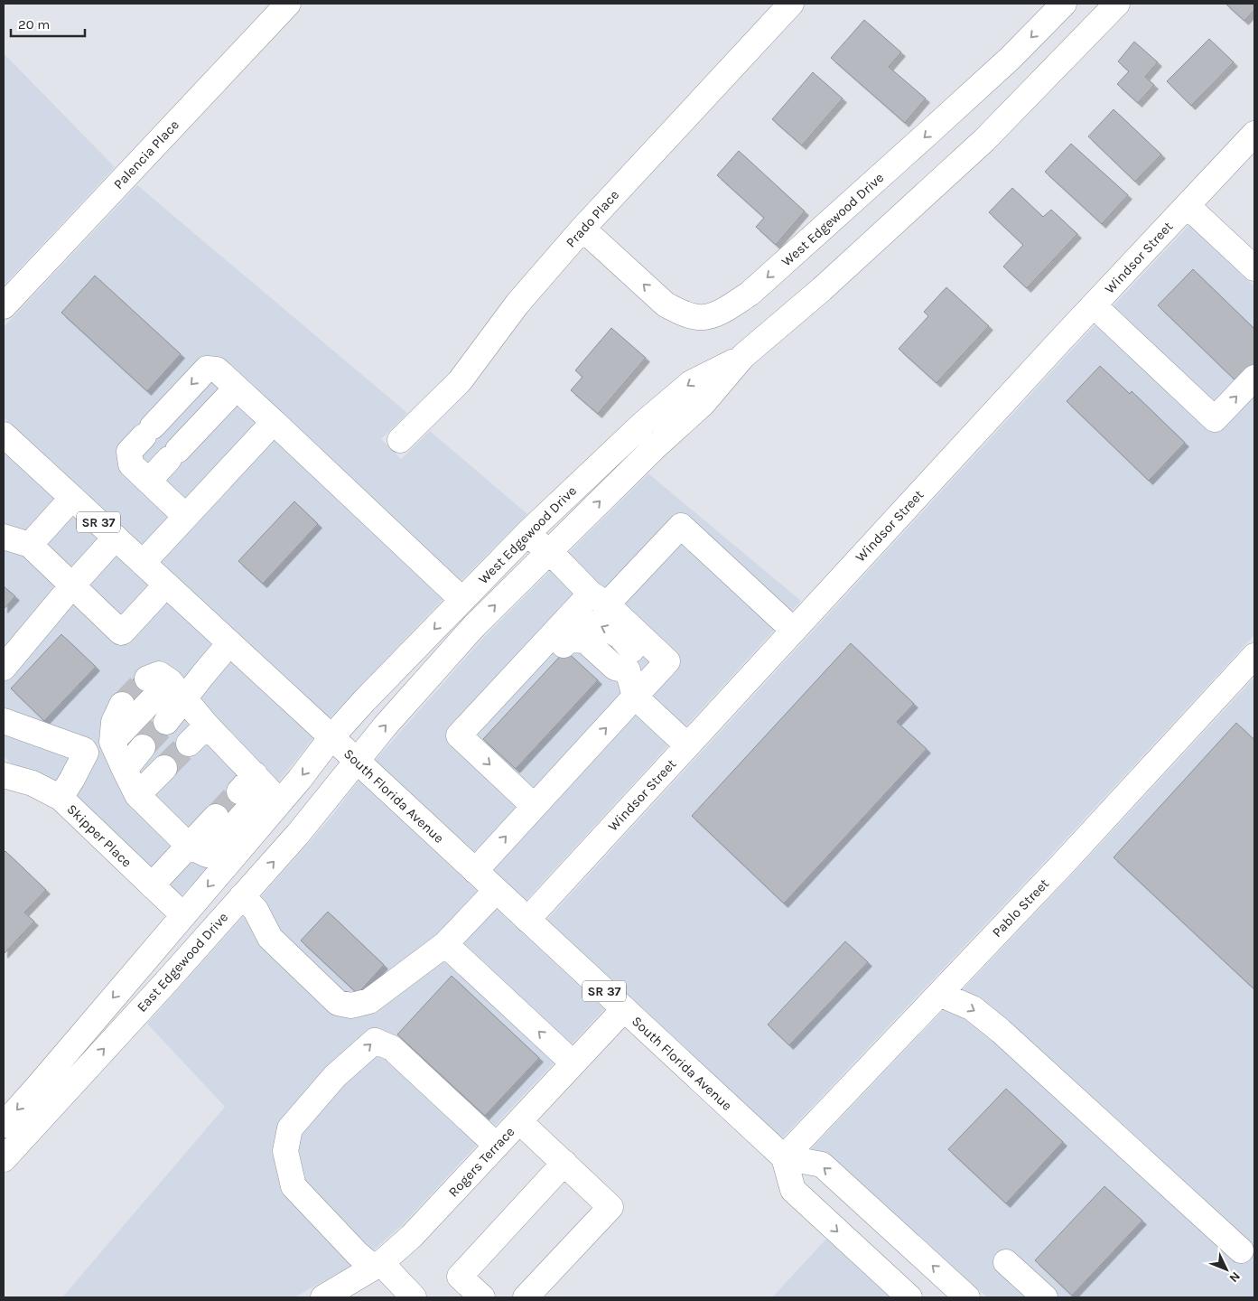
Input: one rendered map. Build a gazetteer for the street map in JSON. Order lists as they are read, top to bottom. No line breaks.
{"streets":{"street":["Palencia Place","Prado Place","West Edgewood Drive","Windsor Street","SR 37","South Florida Avenue","Skipper Place","Pablo Street","East Edgewood Drive","Rogers Terrace"]},"crossings":[["Prado Place","West Edgewood Drive"],["West Edgewood Drive","South Florida Avenue"],["West Edgewood Drive","East Edgewood Drive"],["Windsor Street","South Florida Avenue"],["South Florida Avenue","Pablo Street"],["South Florida Avenue","East Edgewood Drive"],["South Florida Avenue","Rogers Terrace"],["Skipper Place","East Edgewood Drive"]],"scale_bar":"20 m","north":"bottom right"}
